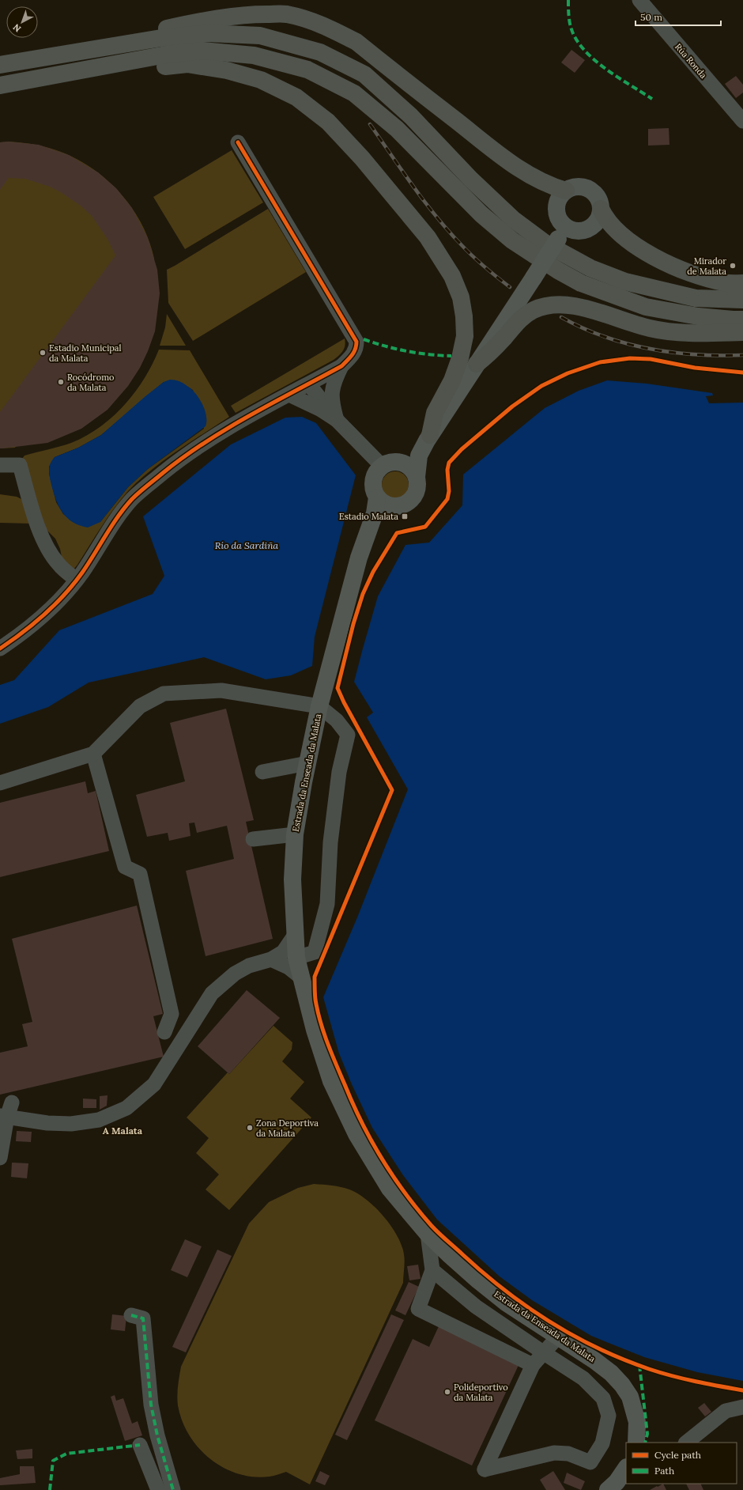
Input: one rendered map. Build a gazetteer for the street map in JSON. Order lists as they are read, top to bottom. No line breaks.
{"streets":{"main road":["Estrada da Enseada da Malata"],"street":["Rúa Ronda"]},"districts":["A Malata"],"water":["Río da Sardiña"],"places":{"other":["Mirador de Malata","Estadio Municipal da Malata","Rocódromo da Malata","Zona Deportiva da Malata","Polideportivo da Malata"],"transit":["Estadio Malata"]},"legend":["Cycle path","Path"],"scale_bar":"50 m","north":"bottom left"}
